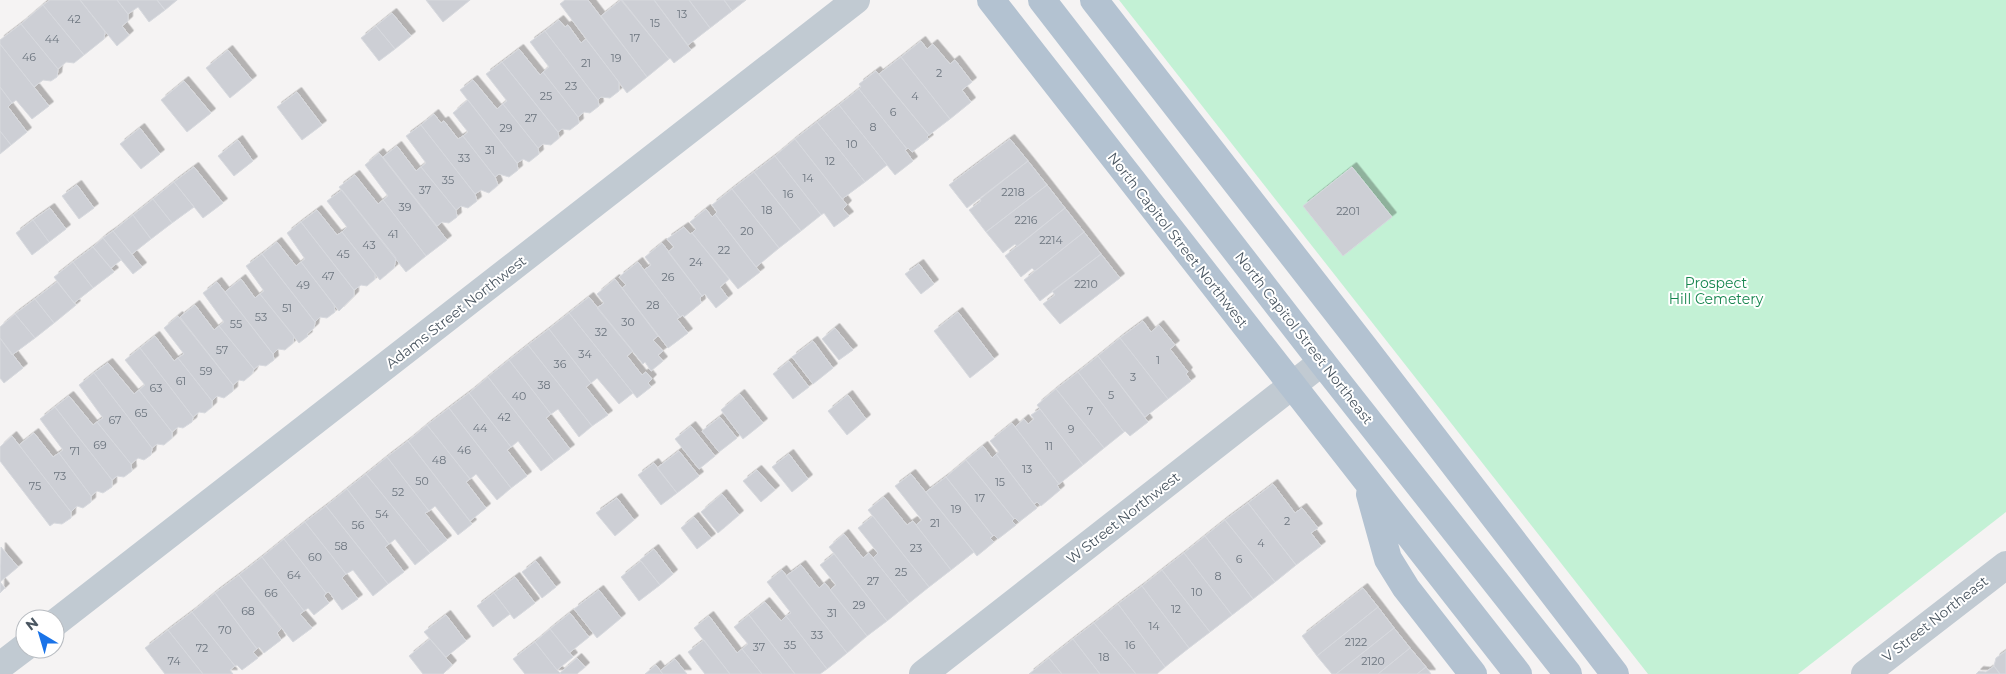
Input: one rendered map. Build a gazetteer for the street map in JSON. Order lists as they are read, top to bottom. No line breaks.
{"streets":{"main road":["North Capitol Street Northwest","North Capitol Street Northeast"],"street":["Adams Street Northwest","W Street Northwest","V Street Northeast"]},"crossings":[["North Capitol Street Northwest","W Street Northwest"],["North Capitol Street Northeast","W Street Northwest"]],"parks":["Prospect Hill Cemetery"],"house_numbers":["13","42","15","17","44","46","19","21","2","23","25","4","6","27","8","29","10","31","33","12","14","35","37","2218","16","39","18","2201","2216","20","41","2214","43","22","45","24","47","26","2210","49","28","51","53","30","55","32","57","34","1","36","59","3","61","38","63","5","40","7","65","42","67","44","9","69","11","46","71","48","13","73","50","15","75","52","17","19","54","2","21","56","4","58","23","60","6","25","64","8","27","10","66","29","12","68","31","14","70","33","2122","35","16","37","72","18","74","2120"],"north":"top left"}
